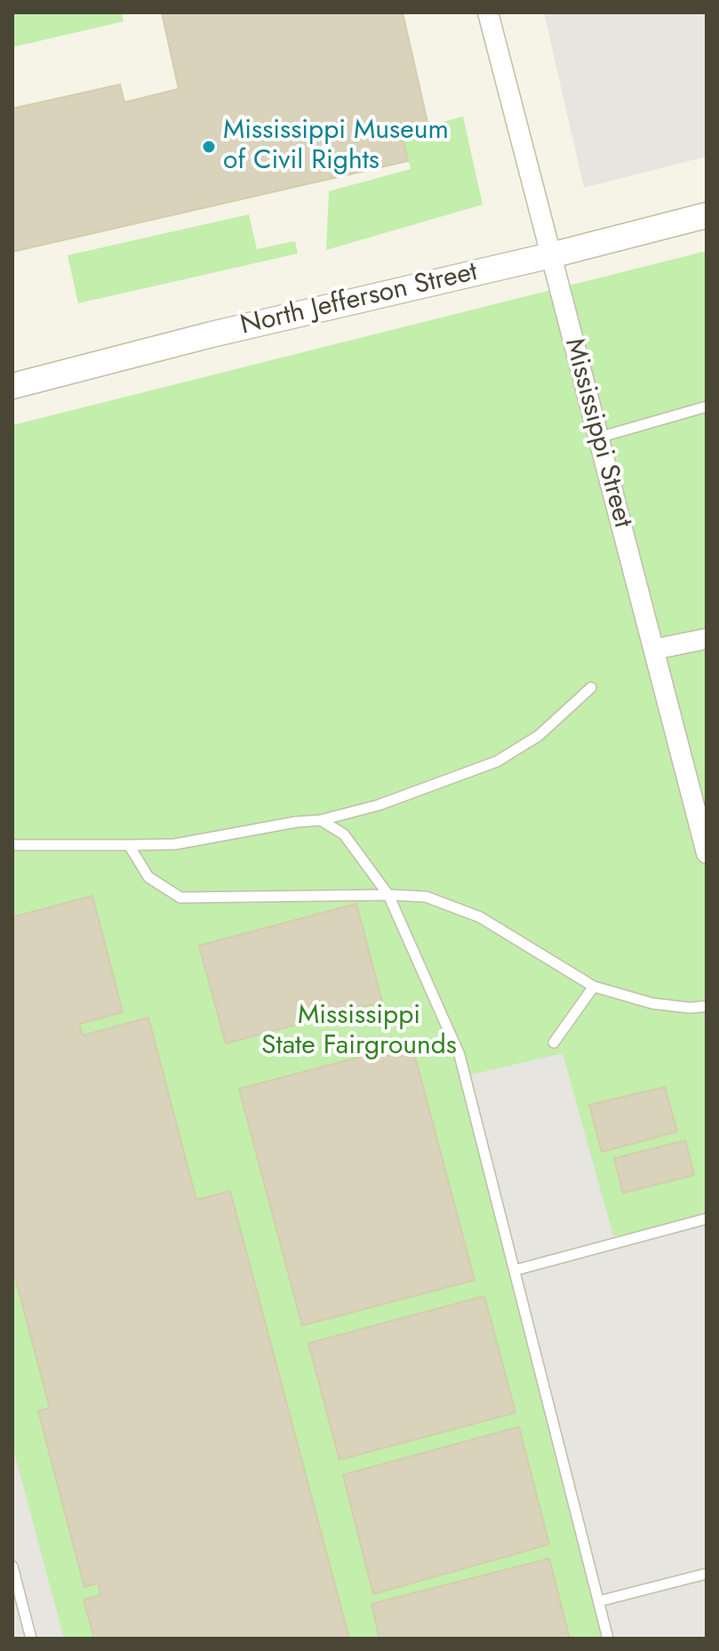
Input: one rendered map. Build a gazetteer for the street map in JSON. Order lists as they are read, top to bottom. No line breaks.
{"streets":{"street":["North Jefferson Street","Mississippi Street"]},"crossings":[["North Jefferson Street","Mississippi Street"]],"parks":["Mississippi State Fairgrounds"],"places":["Mississippi Museum of Civil Rights"]}
